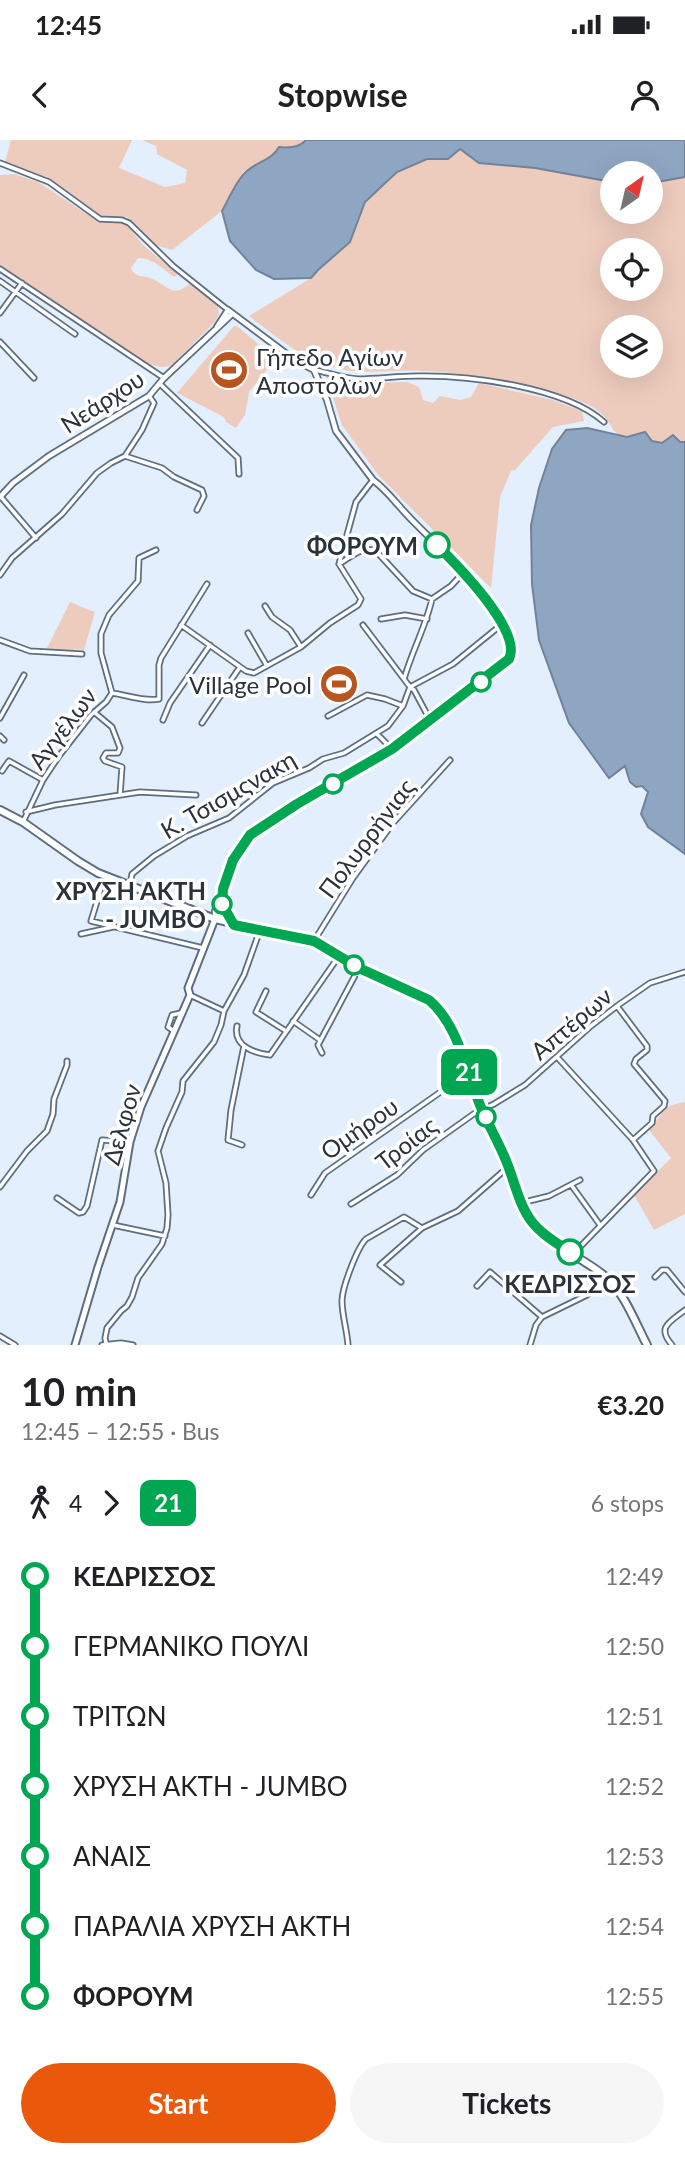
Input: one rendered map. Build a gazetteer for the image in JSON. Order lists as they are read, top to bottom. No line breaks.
{"streets":{"main road":["Δελφον"],"street":["Νεάρχου","Αγγέλων","Κ. Τσισμςνακη","Πολυρρήνιας","Απτέρων","Ομήρου","Τροίας"]},"crossings":[["Απτέρων","Τροίας"]],"places":{"sports":["Γήπεδο Αγίων Αποστόλων","Village Pool"],"other":["ΦΟΡΟΥΜ","ΧΡΥΣΗ ΑΚΤΗ - JUMBO","ΚΕΔΡΙΣΣΟΣ"]},"lines":["bus line 21"],"north":"top right","page":{"status":"12:45","header":"Stopwise","on_map":"21","heading":["10 min","12:45 – 12:55 · Bus","€3.20"],"legs":["4","21","6 stops"],"list":[{"name":"ΚΕΔΡΙΣΣΟΣ","value":"12:49"},{"name":"ΓΕΡΜΑΝΙΚΟ ΠΟΥΛΙ","value":"12:50"},{"name":"ΤΡΙΤΩΝ","value":"12:51"},{"name":"ΧΡΥΣΗ ΑΚΤΗ - JUMBO","value":"12:52"},{"name":"ΑΝΑΙΣ","value":"12:53"},{"name":"ΠΑΡΑΛΙΑ ΧΡΥΣΗ ΑΚΤΗ","value":"12:54"},{"name":"ΦΟΡΟΥΜ","value":"12:55"}],"buttons":["Start","Tickets"]}}
